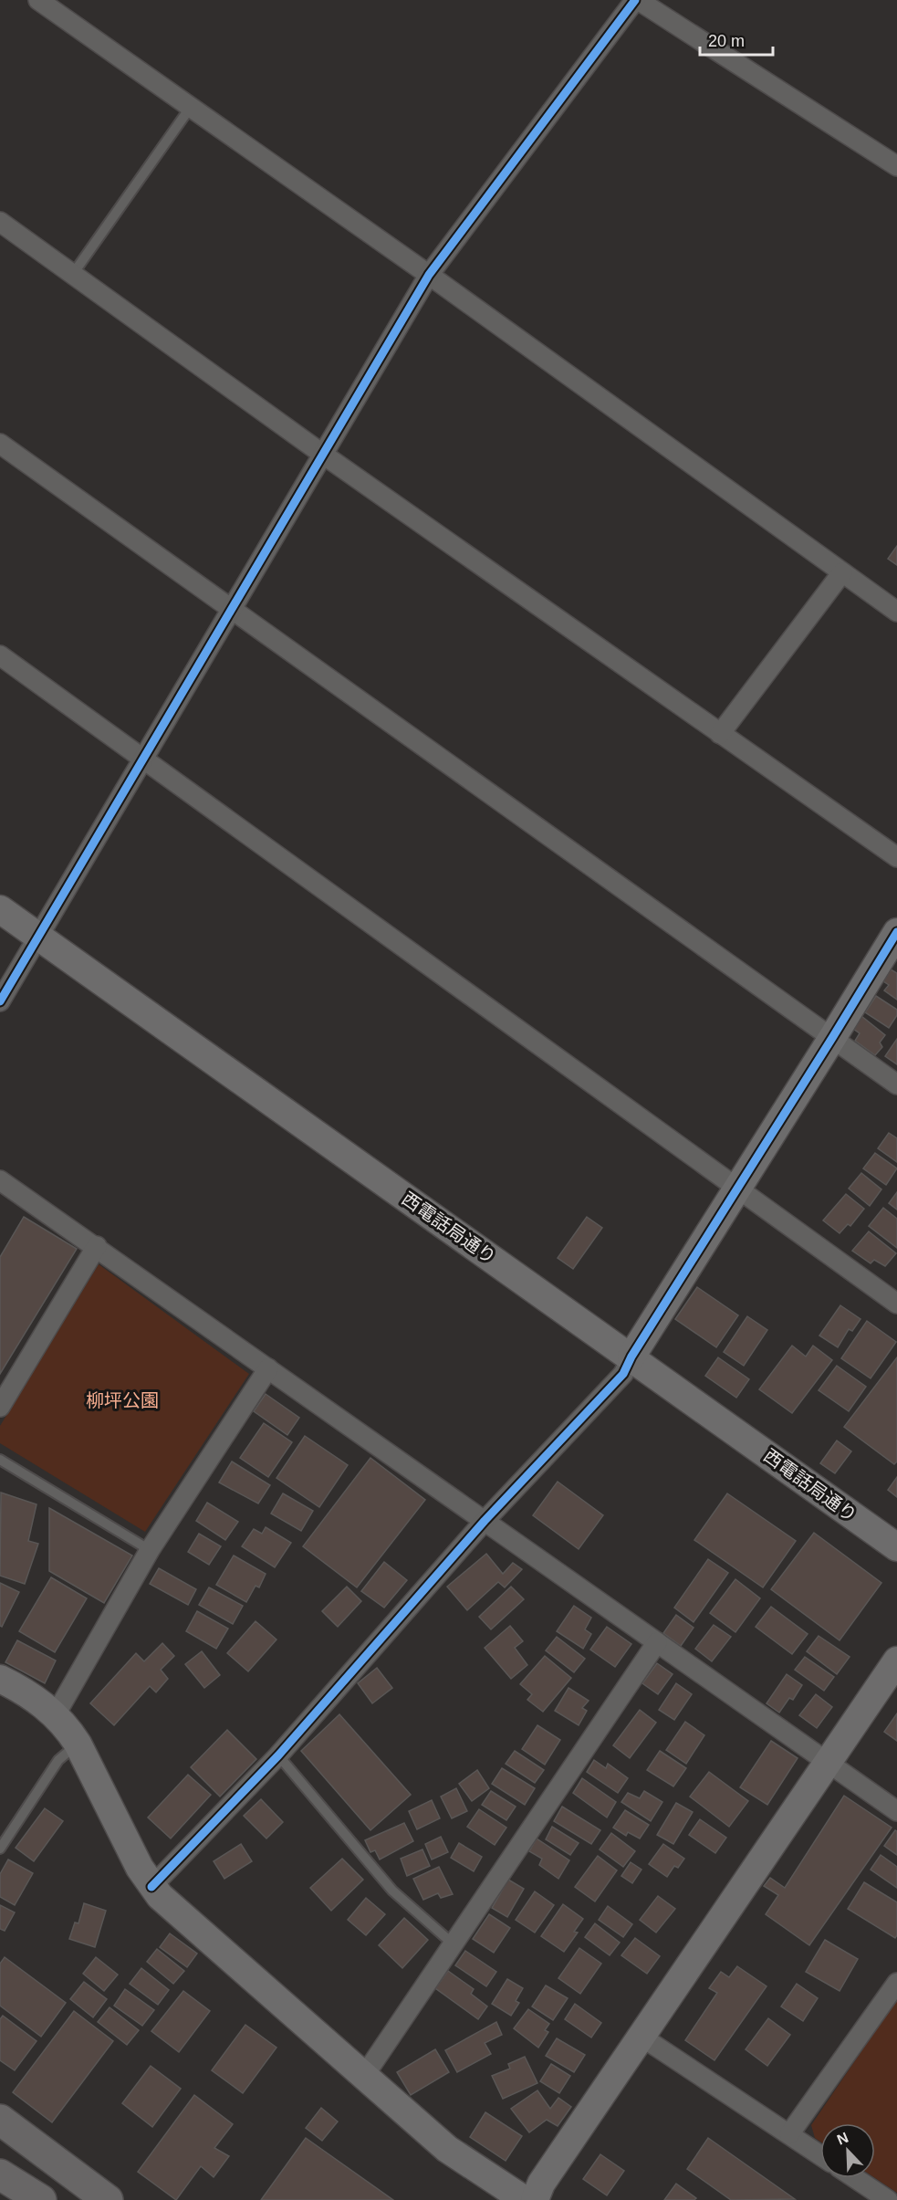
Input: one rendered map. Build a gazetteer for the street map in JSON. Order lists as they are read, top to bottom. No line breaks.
{"streets":{"street":["西電話局通り"]},"parks":["柳坪公園"],"scale_bar":"20 m","north":"top left"}
